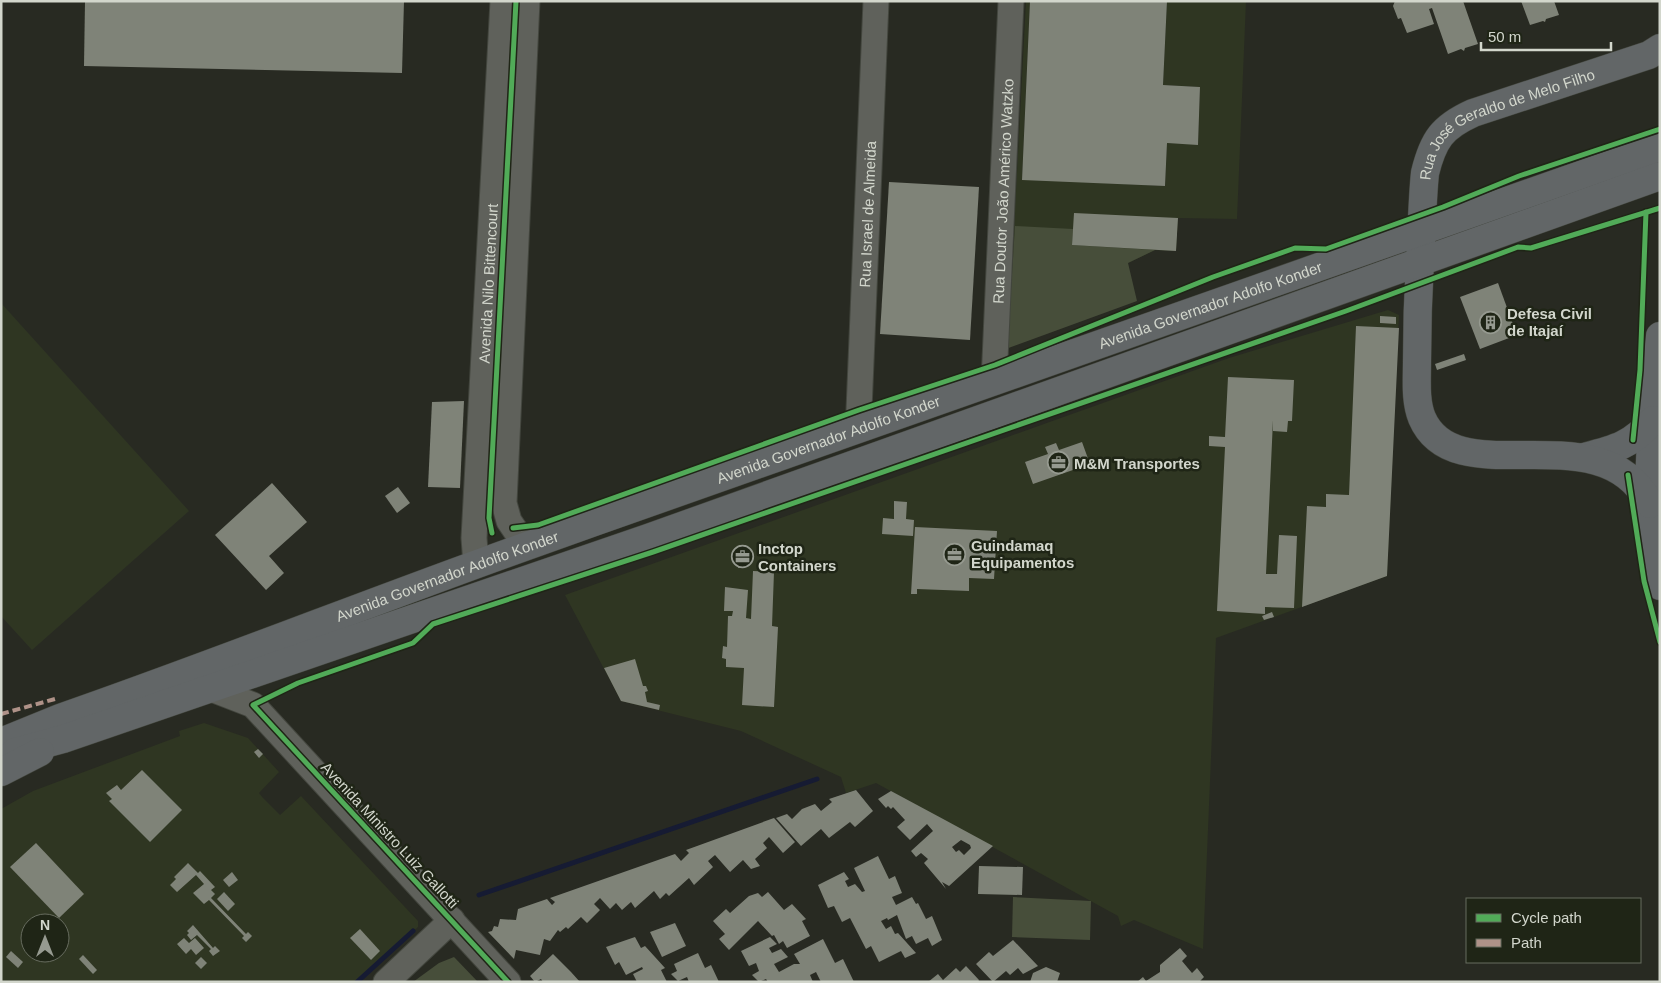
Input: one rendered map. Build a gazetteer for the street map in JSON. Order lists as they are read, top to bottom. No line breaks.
{"streets":{"main road":["Rua José Geraldo de Melo Filho","Avenida Governador Adolfo Konder"],"street":["Rua Doutor João Américo Watzko","Rua Israel de Almeida","Avenida Nilo Bittencourt","Avenida Ministro Luiz Gallotti"]},"crossings":[["Rua José Geraldo de Melo Filho","Avenida Governador Adolfo Konder"],["Rua Doutor João Américo Watzko","Avenida Governador Adolfo Konder"],["Rua Israel de Almeida","Avenida Governador Adolfo Konder"],["Avenida Nilo Bittencourt","Avenida Governador Adolfo Konder"],["Avenida Governador Adolfo Konder","Avenida Ministro Luiz Gallotti"]],"places":{"building":["Defesa Civil de Itajaí"],"office":["M&M Transportes","Guindamaq Equipamentos","Inctop Containers"]},"legend":["Cycle path","Path"],"scale_bar":"50 m","north":"top"}
